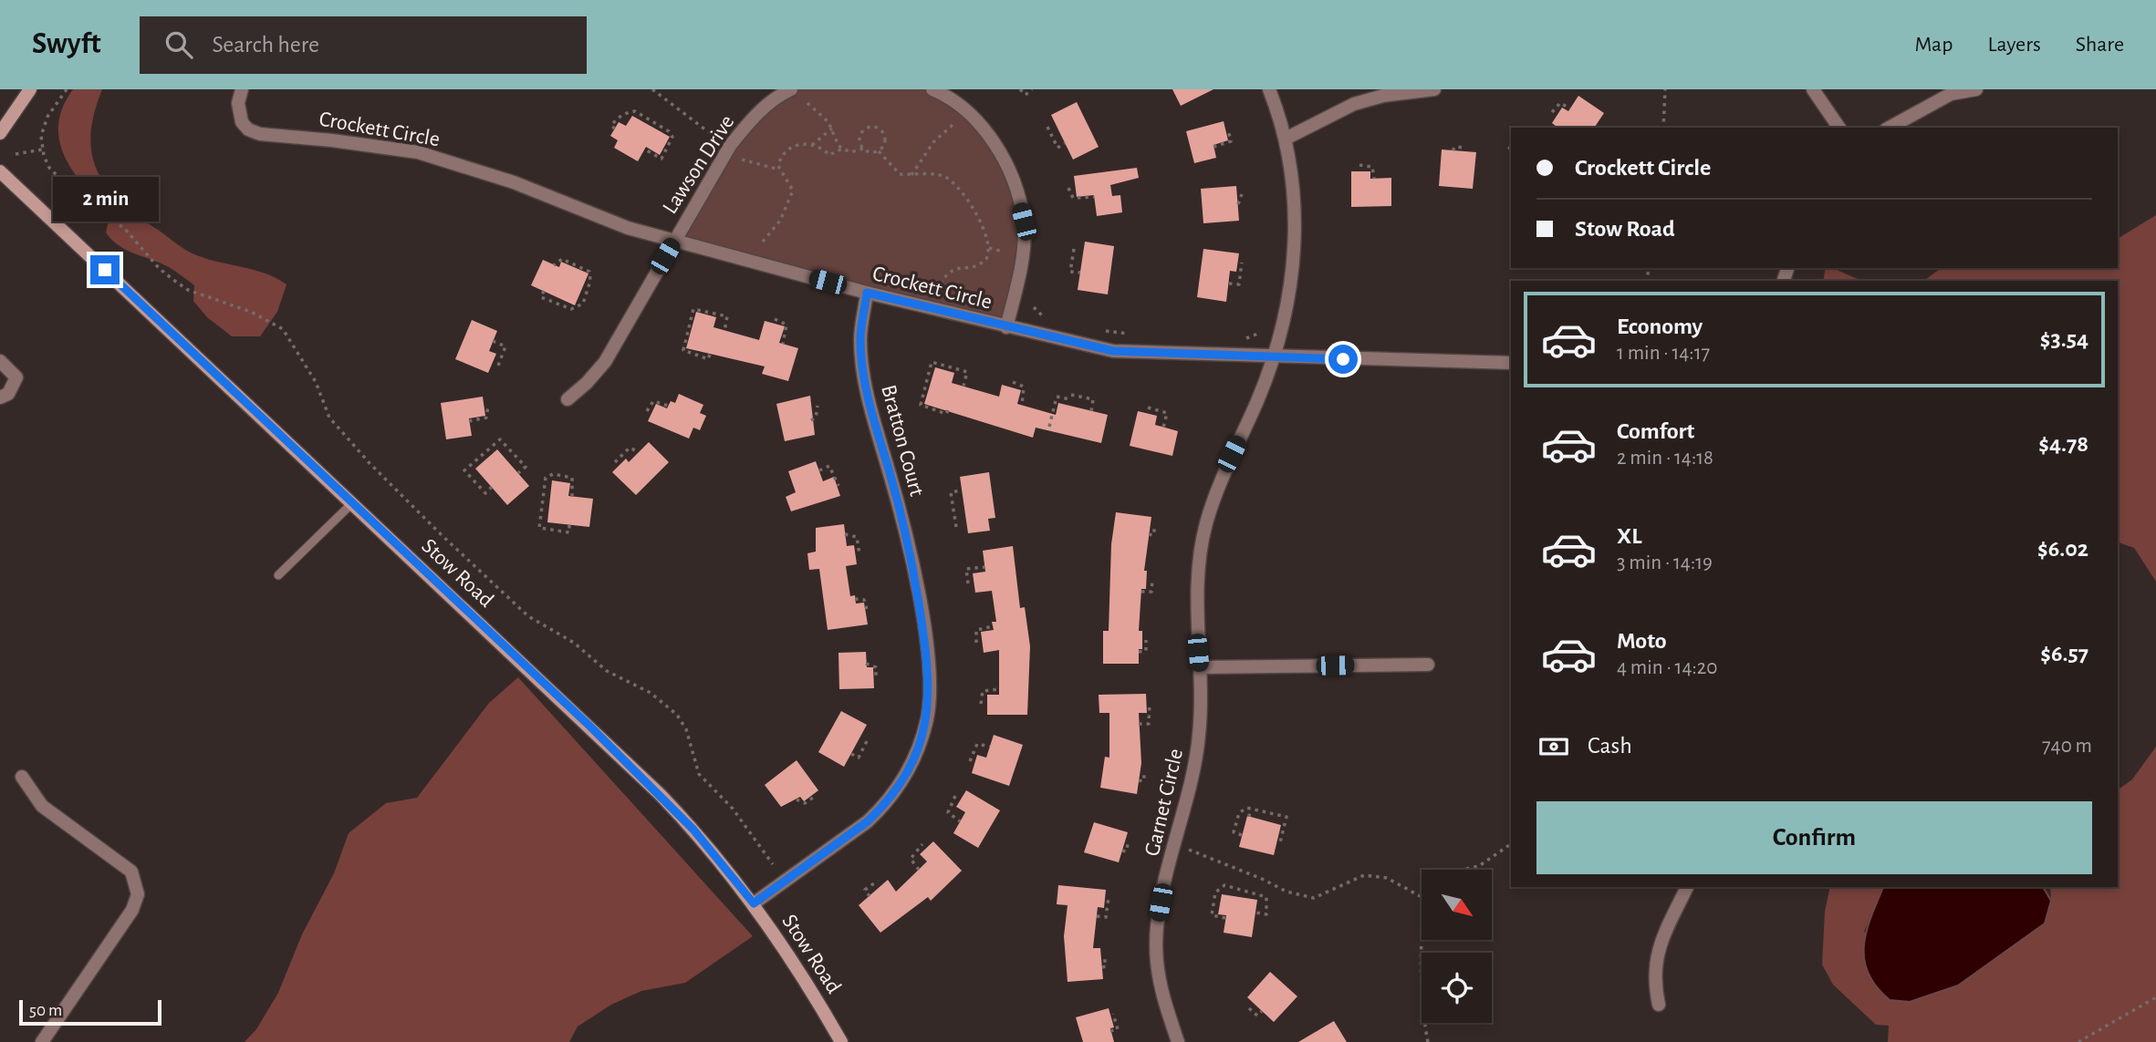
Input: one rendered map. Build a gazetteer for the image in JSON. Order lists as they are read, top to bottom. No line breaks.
{"streets":{"street":["Crockett Circle","Lawson Drive","Bratton Court","Stow Road","Garnet Circle"]},"crossings":[["Crockett Circle","Lawson Drive"],["Crockett Circle","Bratton Court"],["Crockett Circle","Garnet Circle"],["Bratton Court","Stow Road"]],"scale_bar":"50 m","north":"bottom right","page":{"header":"Swyft","search":"Search here","nav":["Map","Layers","Share"],"banner":["Crockett Circle","Stow Road"],"bubble":"2 min","list":[{"name":"Economy","note":"1 min · 14:17","value":"$3.54"},{"name":"Comfort","note":"2 min · 14:18","value":"$4.78"},{"name":"XL","note":"3 min · 14:19","value":"$6.02"},{"name":"Moto","note":"4 min · 14:20","value":"$6.57"}],"pay":["Cash","740 m"],"buttons":"Confirm","scale":"50 m"}}
